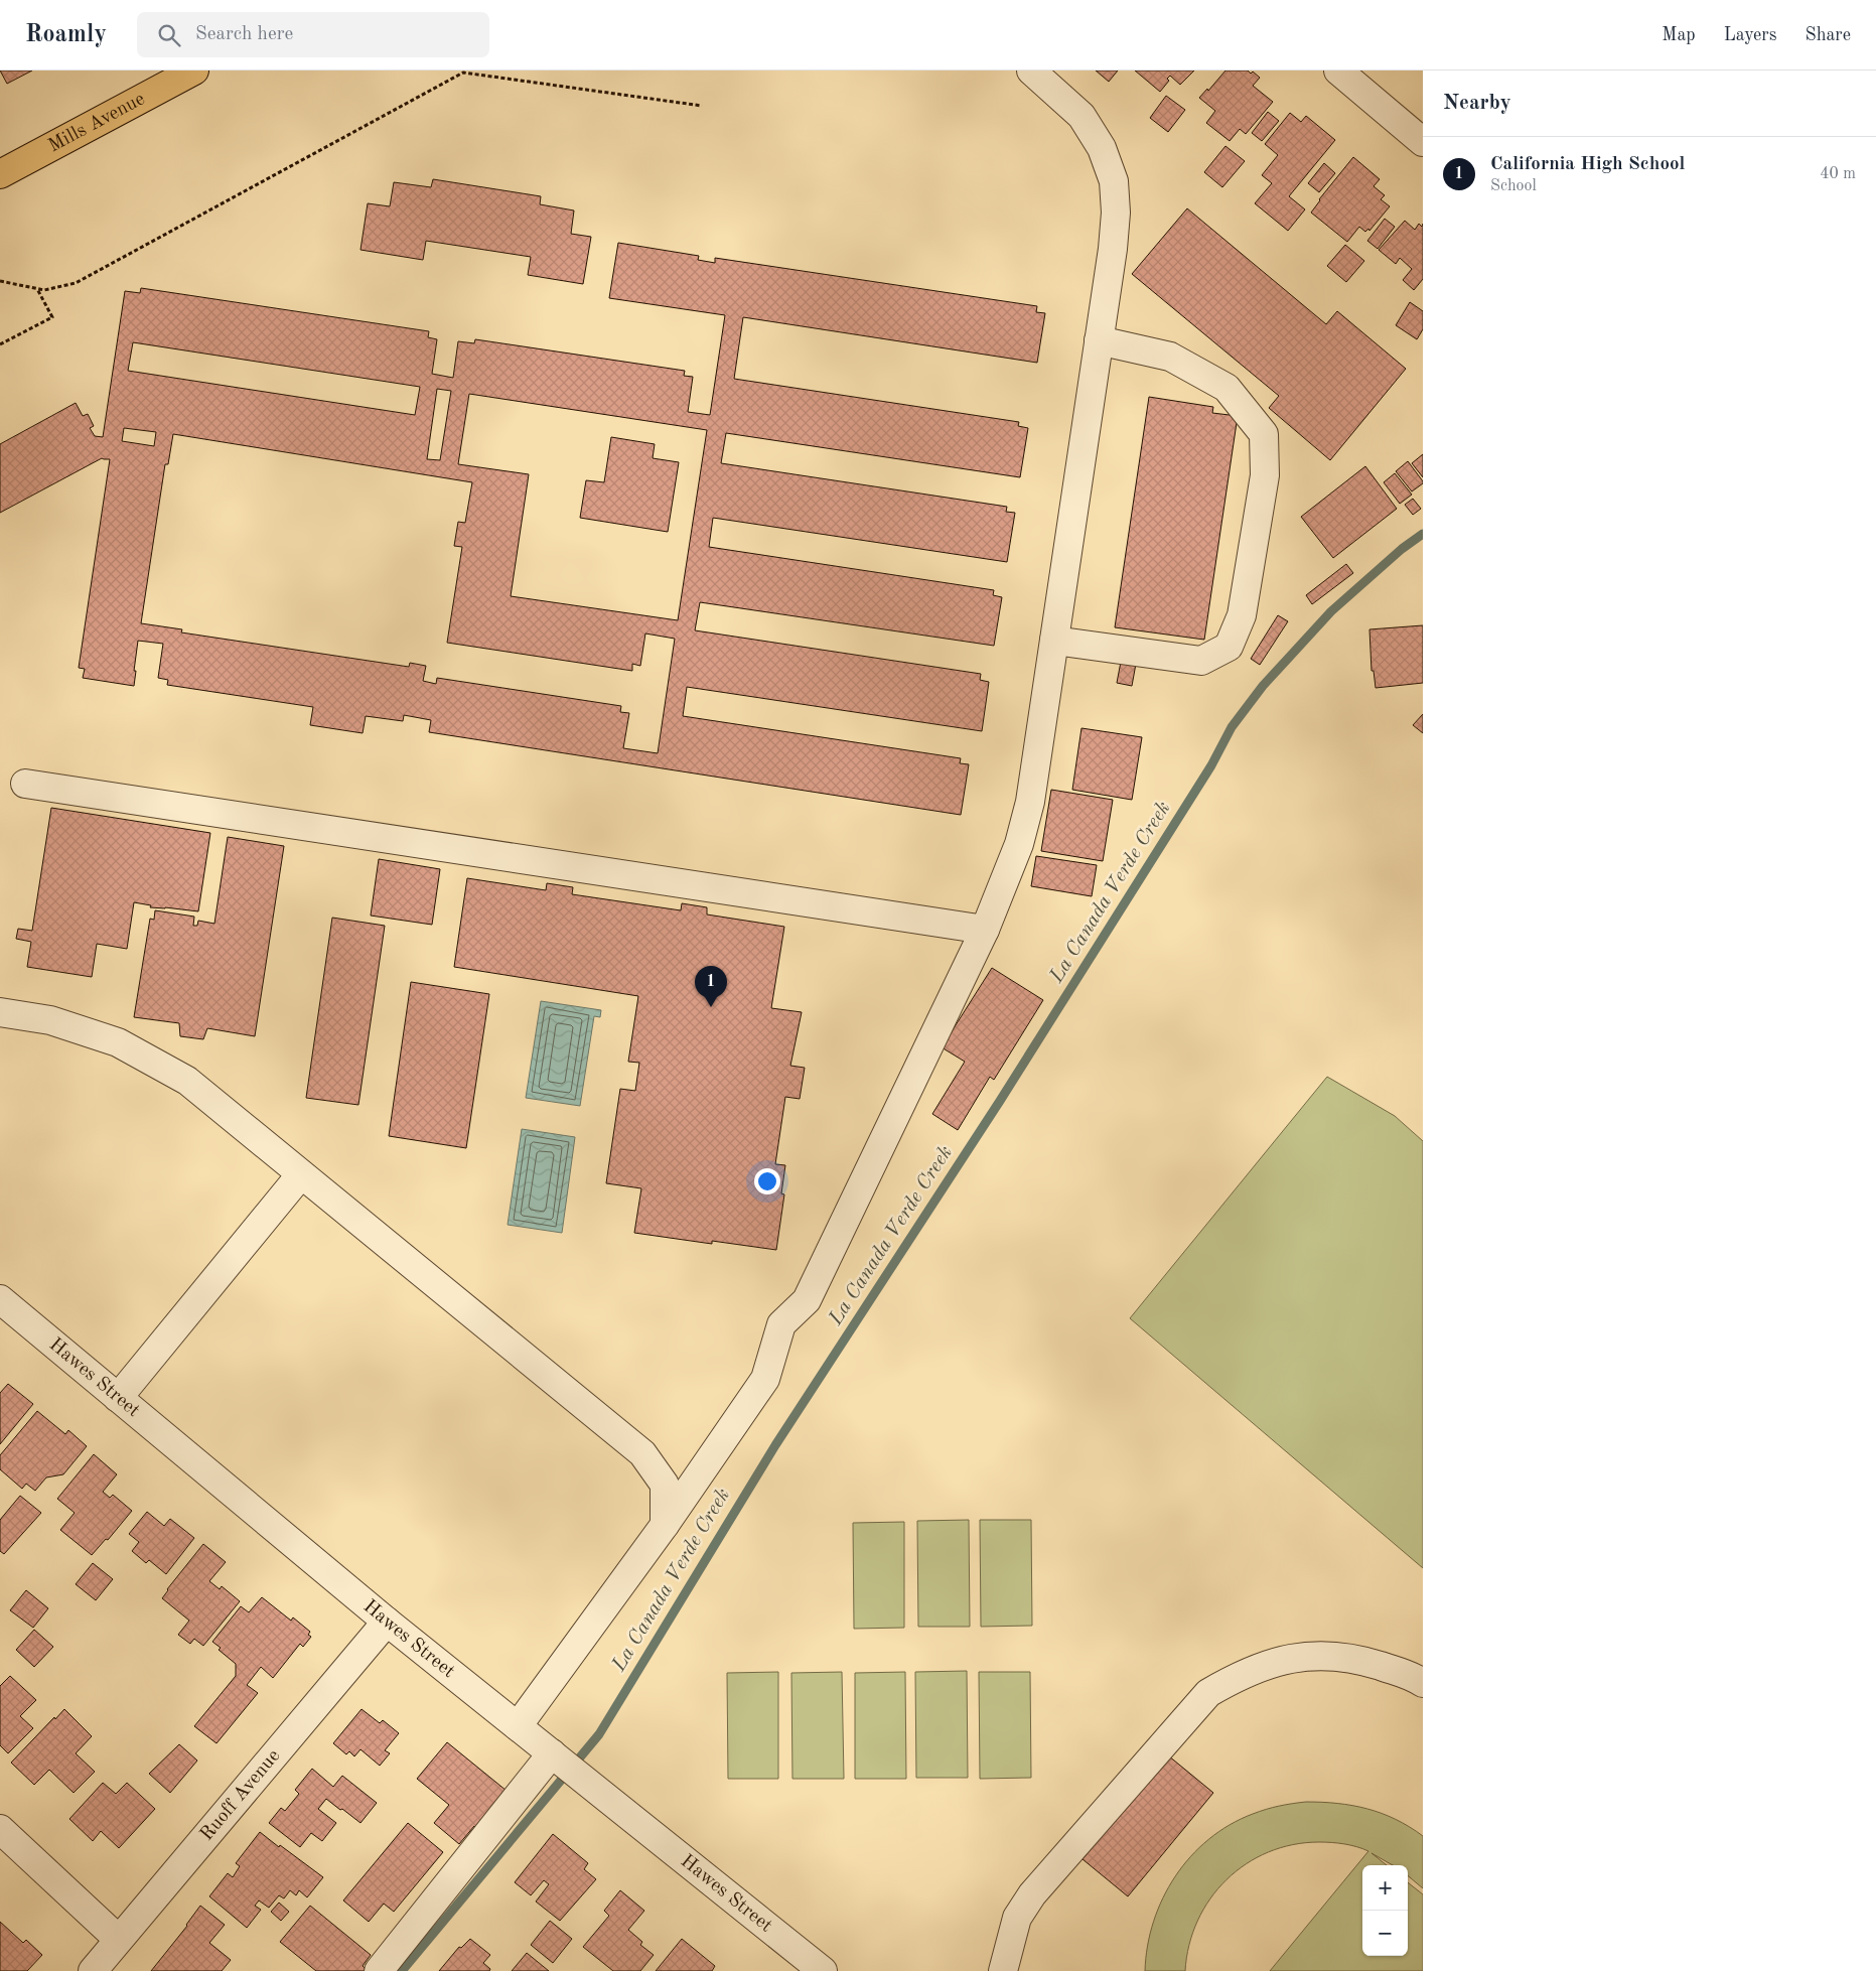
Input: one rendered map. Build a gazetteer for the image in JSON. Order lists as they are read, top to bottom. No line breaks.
{"streets":{"main road":["Mills Avenue"],"street":["Hawes Street","Ruoff Avenue"]},"crossings":[["Hawes Street","Ruoff Avenue"]],"water":["La Canada Verde Creek"],"page":{"header":"Roamly","search":"Search here","nav":["Map","Layers","Share"],"heading":"Nearby","list":[{"mark":"1","name":"California High School","note":"School","value":"40 m"}],"pins":"1","map_buttons":["+","−"]}}
